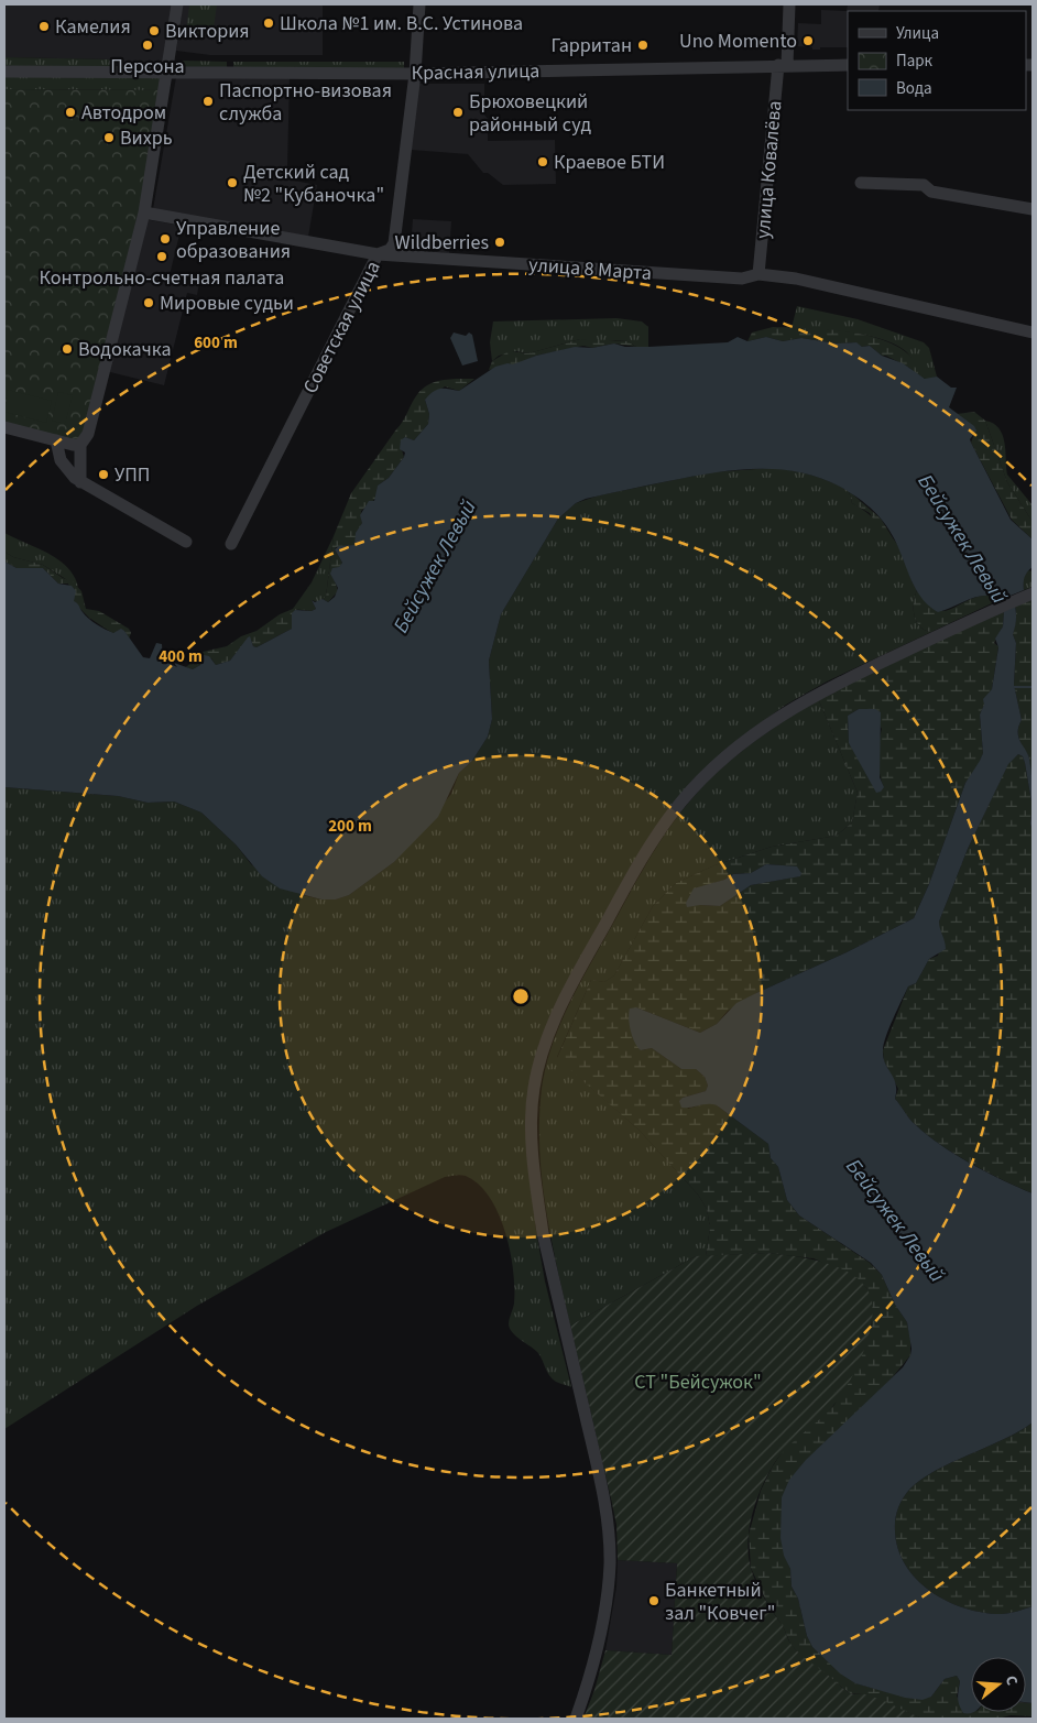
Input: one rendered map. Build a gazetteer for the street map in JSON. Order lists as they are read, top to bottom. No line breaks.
{"streets":{"street":["Красная улица","улица Ковалёва","улица 8 Марта","Советская улица"]},"crossings":[["Красная улица","улица Ковалёва"],["Красная улица","Советская улица"],["улица Ковалёва","улица 8 Марта"],["улица 8 Марта","Советская улица"]],"water":["Бейсужек Левый"],"parks":["СТ \"Бейсужок\""],"places":["Школа №1 им. В.С. Устинова","Камелия","Виктория","Uno Momento","Персона","Гарритан","Паспортно-визовая служба","Автодром","Брюховецкий районный суд","Вихрь","Краевое БТИ","Детский сад №2 \"Кубаночка\"","Управление образования","Wildberries","Контрольно-счетная палата","Мировые судьи","Водокачка","УПП","Банкетный зал \"Ковчег\""],"legend":["Улица","Парк","Вода"],"north":"right","rings":["600 m","400 m","200 m"]}
